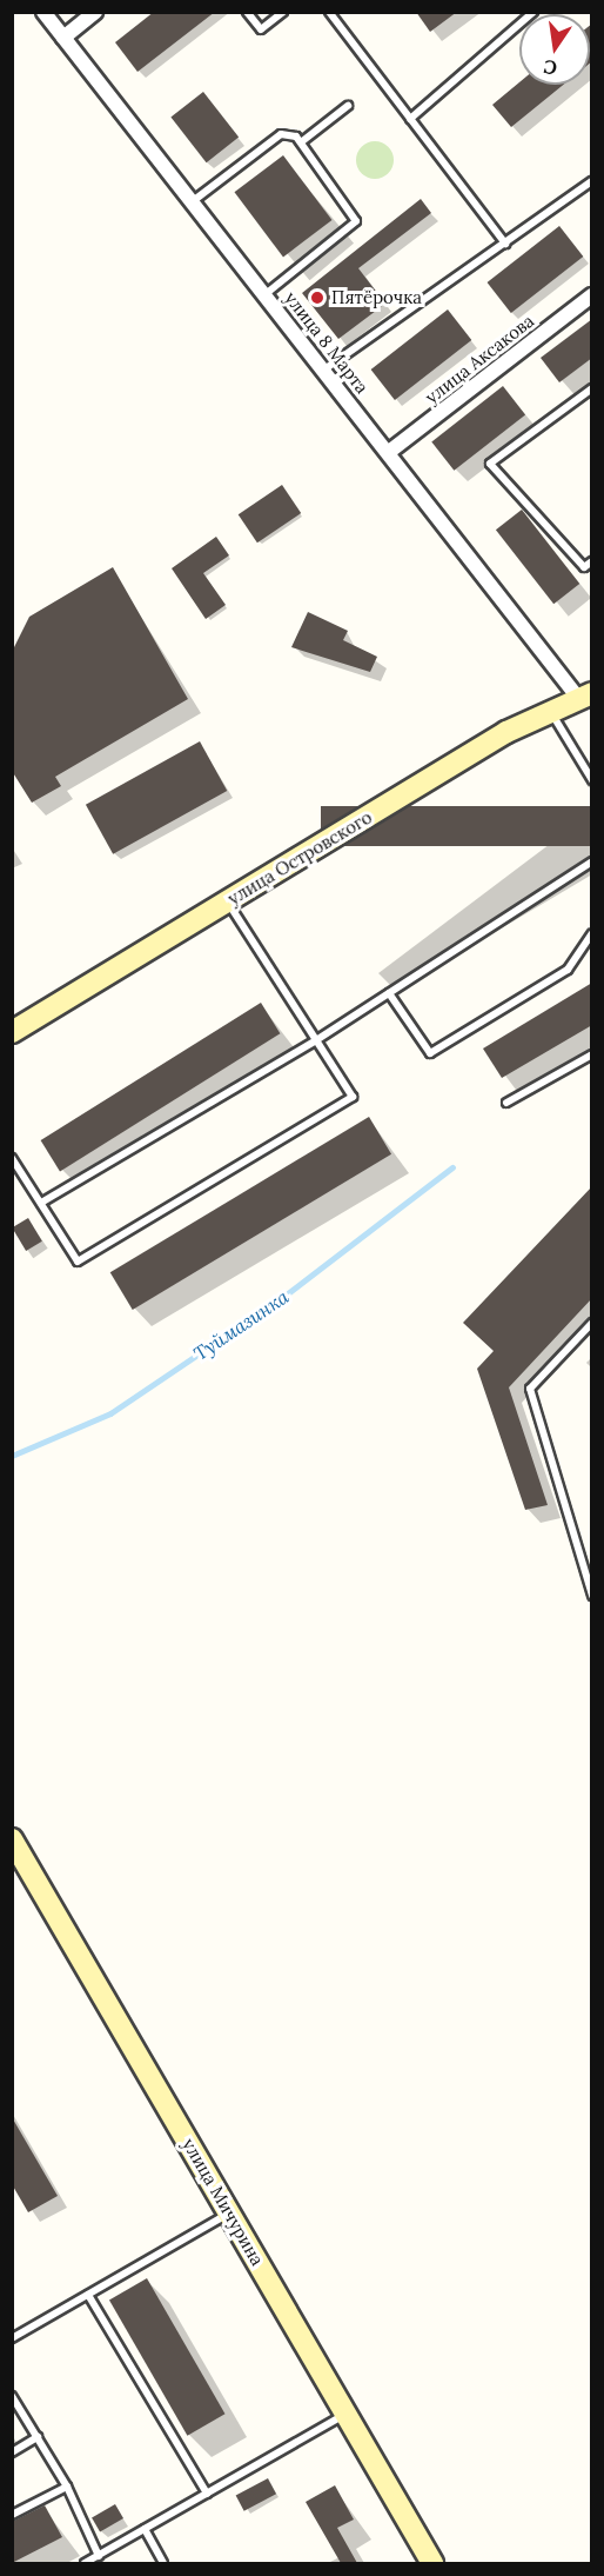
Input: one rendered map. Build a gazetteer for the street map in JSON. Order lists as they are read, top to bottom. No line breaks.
{"streets":{"street":["улица 8 Марта","улица Аксакова","улица Островского","улица Мичурина"]},"crossings":[["улица 8 Марта","улица Аксакова"],["улица 8 Марта","улица Островского"]],"water":["Туймазинка"],"places":["Пятёрочка"],"north":"bottom"}
